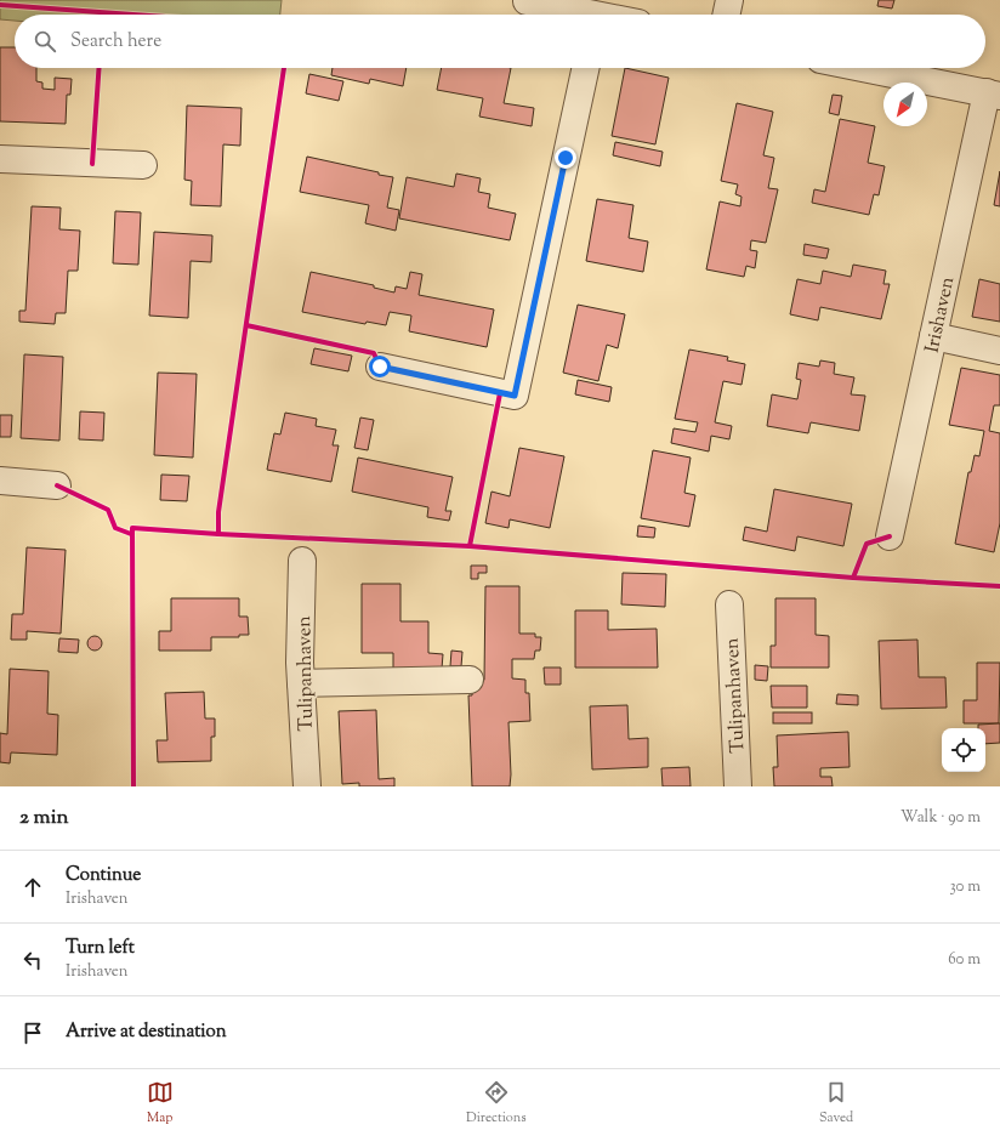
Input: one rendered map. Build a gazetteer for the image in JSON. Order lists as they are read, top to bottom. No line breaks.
{"streets":{"street":["Irishaven","Tulipanhaven"]},"north":"bottom left","page":{"search":"Search here","heading":["2 min","Walk · 90 m"],"list":[["Continue","Irishaven","30 m"],["Turn left","Irishaven","60 m"],"Arrive at destination"],"nav":["Map","Directions","Saved"]}}
